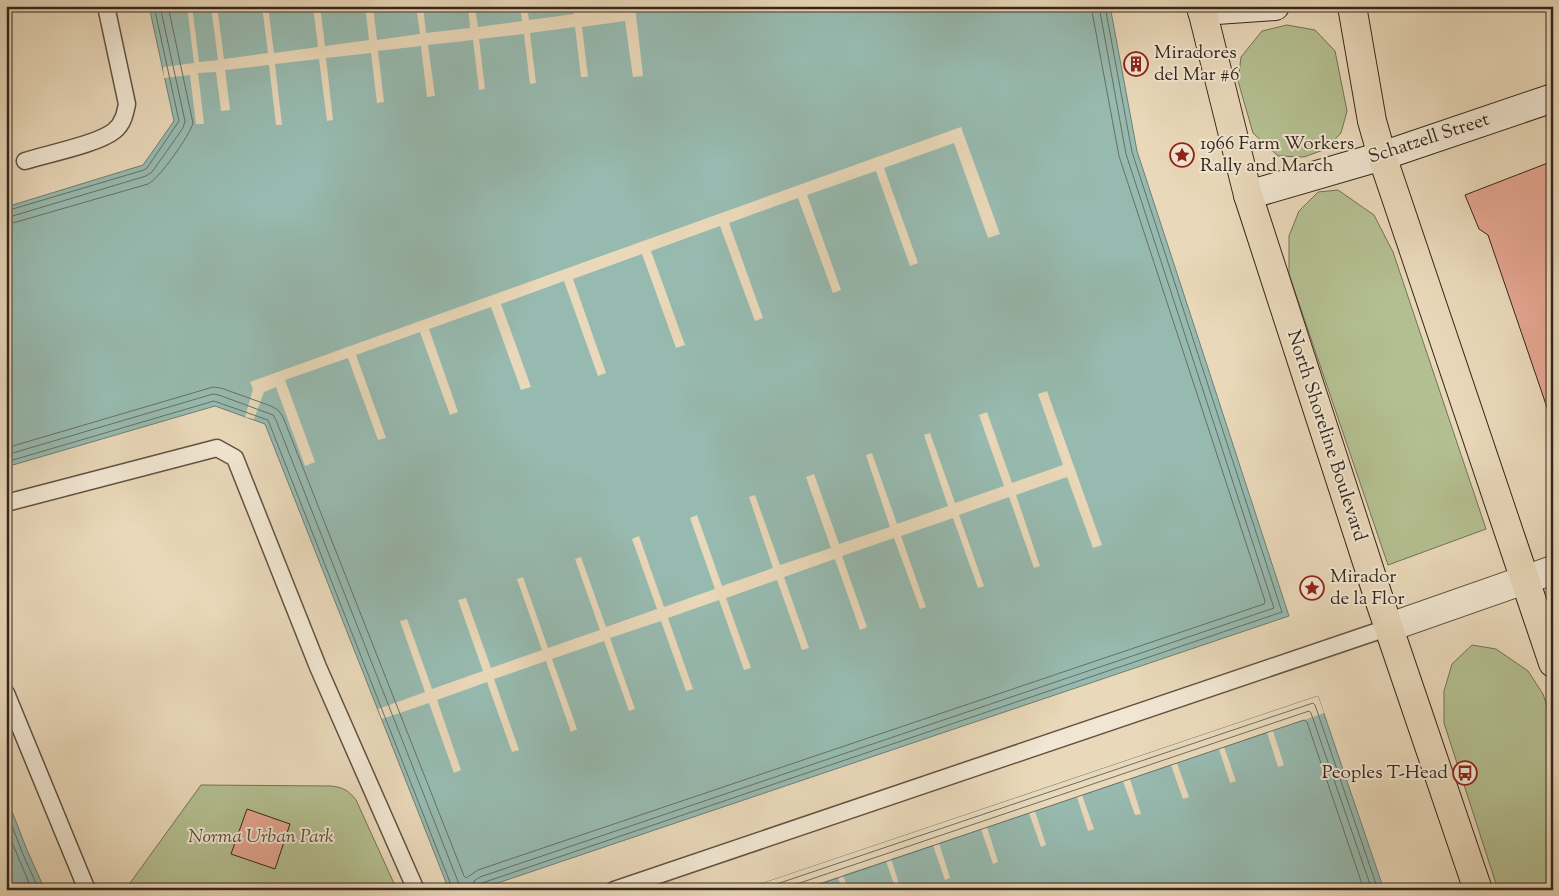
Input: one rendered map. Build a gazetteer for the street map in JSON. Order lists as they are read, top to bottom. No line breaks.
{"streets":{"main road":["Schatzell Street","North Shoreline Boulevard"]},"crossings":[["Schatzell Street","North Shoreline Boulevard"]],"parks":["Norma Urban Park"],"places":{"building":["Miradores del Mar #6"],"place":["1966 Farm Workers Rally and March","Mirador de la Flor"],"bus stop":["Peoples T-Head"]}}
